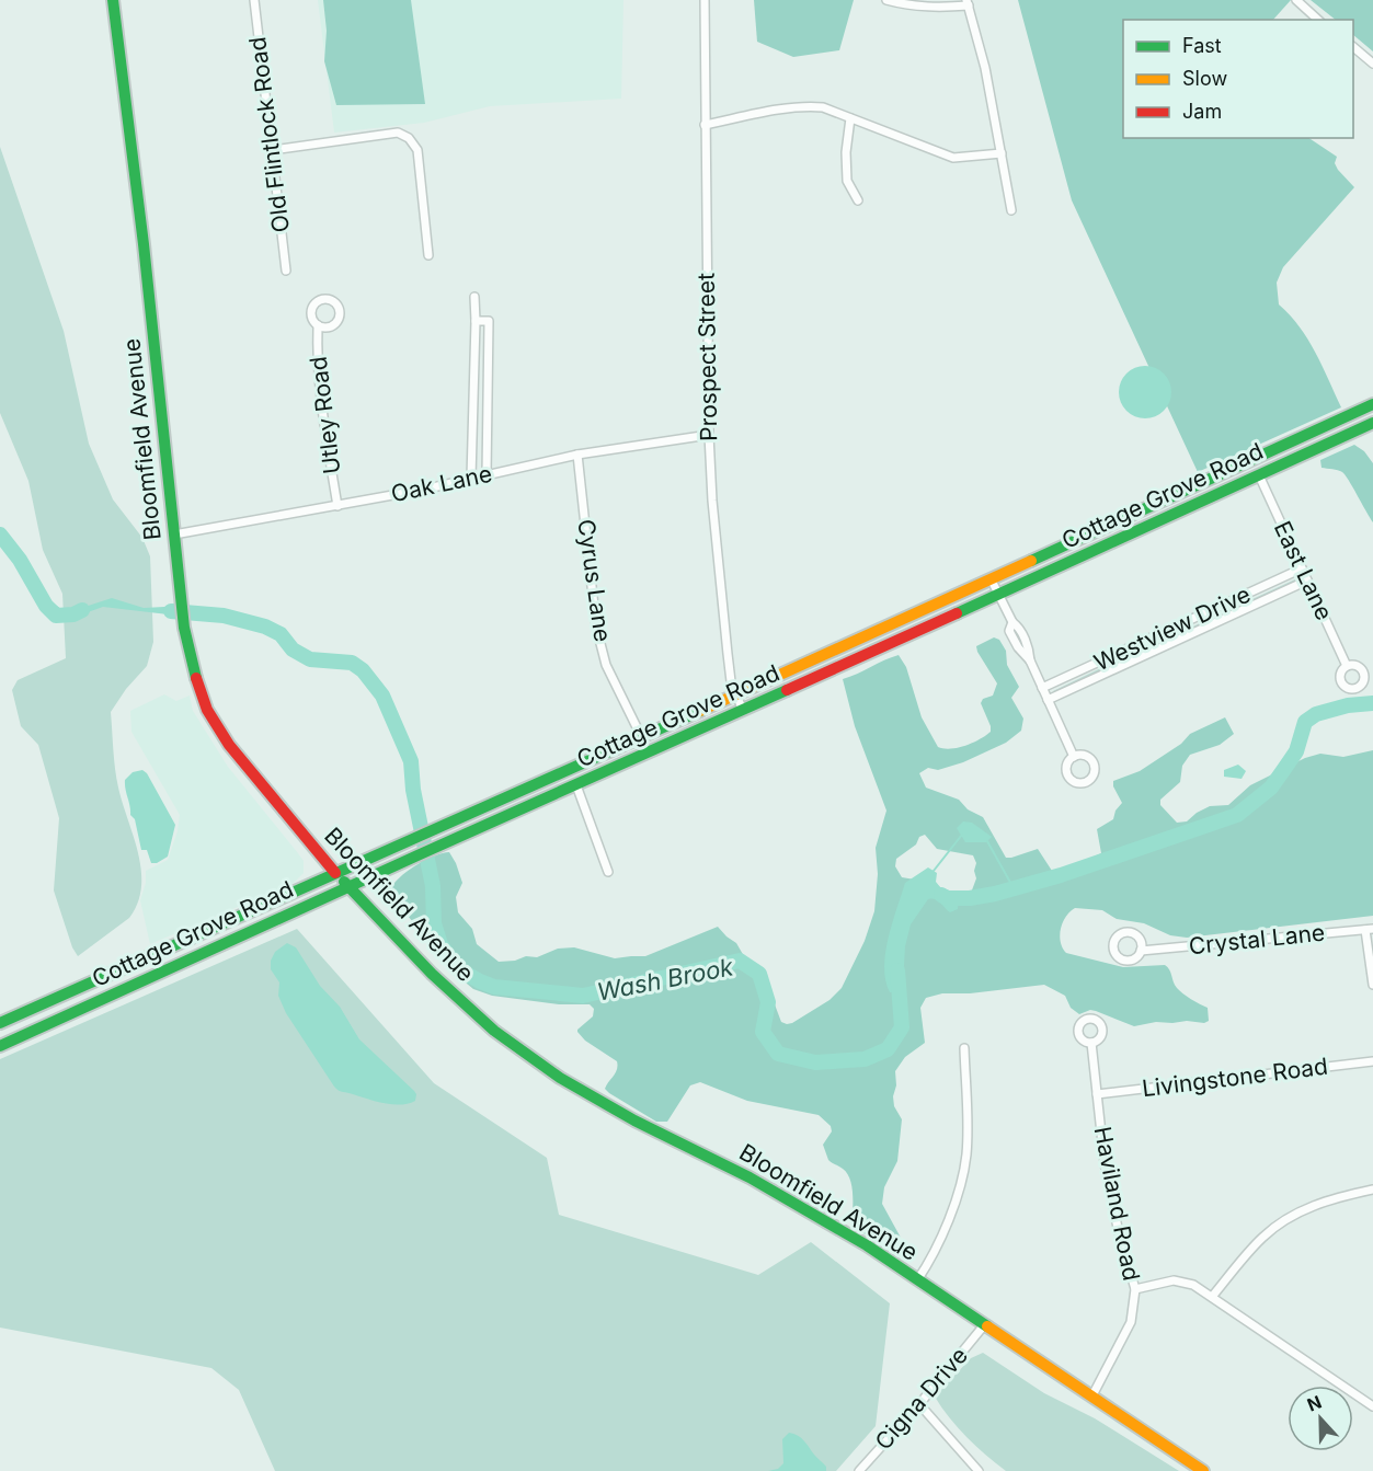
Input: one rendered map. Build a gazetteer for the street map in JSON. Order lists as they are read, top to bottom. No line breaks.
{"streets":{"main road":["Bloomfield Avenue","Cottage Grove Road"],"street":["Old Flintlock Road","Prospect Street","Utley Road","Oak Lane","East Lane","Cyrus Lane","Westview Drive","Crystal Lane","Livingstone Road","Haviland Road","Cigna Drive"]},"crossings":[["Prospect Street","Oak Lane"],["Prospect Street","Cottage Grove Road"],["Utley Road","Oak Lane"],["Bloomfield Avenue","Oak Lane"],["Bloomfield Avenue","Cottage Grove Road"],["Bloomfield Avenue","Haviland Road"],["Bloomfield Avenue","Cigna Drive"],["Oak Lane","Cyrus Lane"],["Cottage Grove Road","East Lane"],["Cottage Grove Road","Cyrus Lane"],["East Lane","Westview Drive"],["Livingstone Road","Haviland Road"]],"water":["Wash Brook"],"legend":["Fast","Slow","Jam"],"north":"top"}
